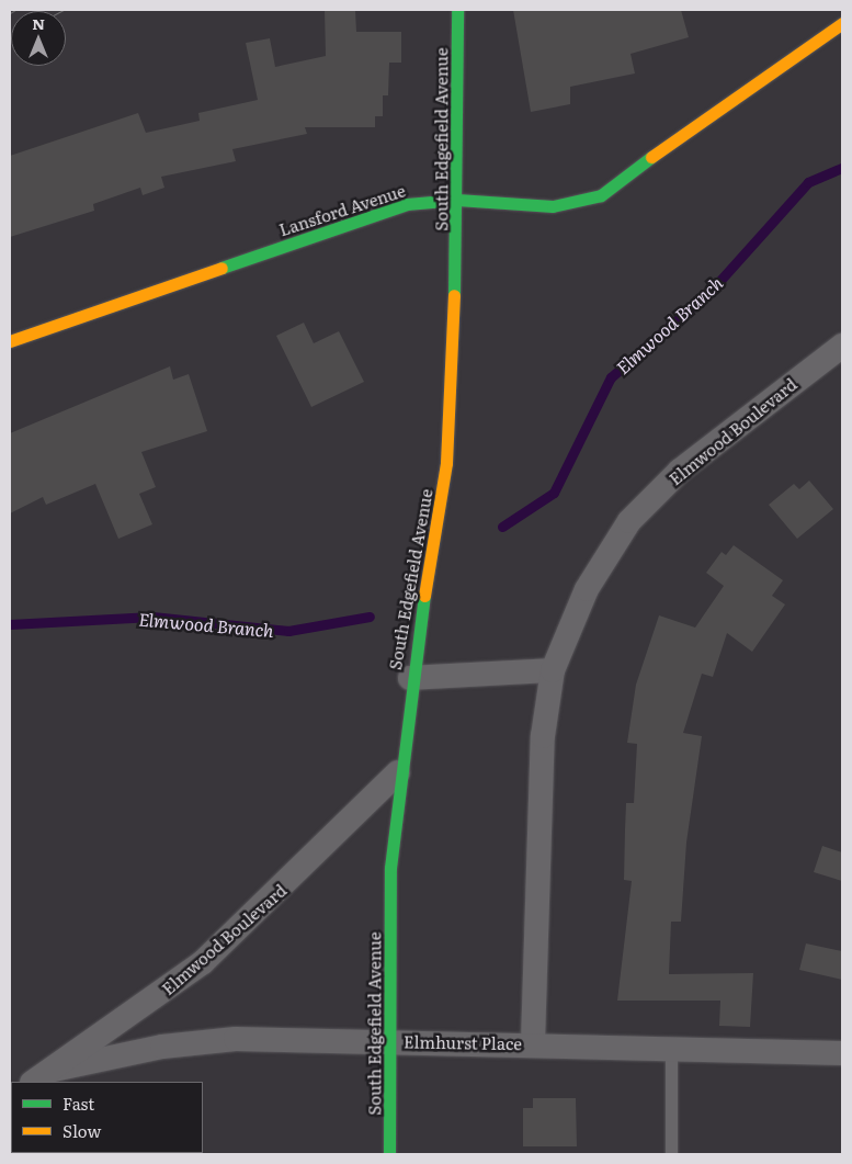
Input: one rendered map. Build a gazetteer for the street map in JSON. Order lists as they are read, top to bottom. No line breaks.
{"streets":{"street":["South Edgefield Avenue","Lansford Avenue","Elmwood Boulevard","Elmhurst Place"]},"crossings":[["South Edgefield Avenue","Lansford Avenue"],["South Edgefield Avenue","Elmwood Boulevard"],["South Edgefield Avenue","Elmhurst Place"],["Elmwood Boulevard","Elmhurst Place"]],"water":["Elmwood Branch"],"legend":["Fast","Slow"],"north":"top"}
